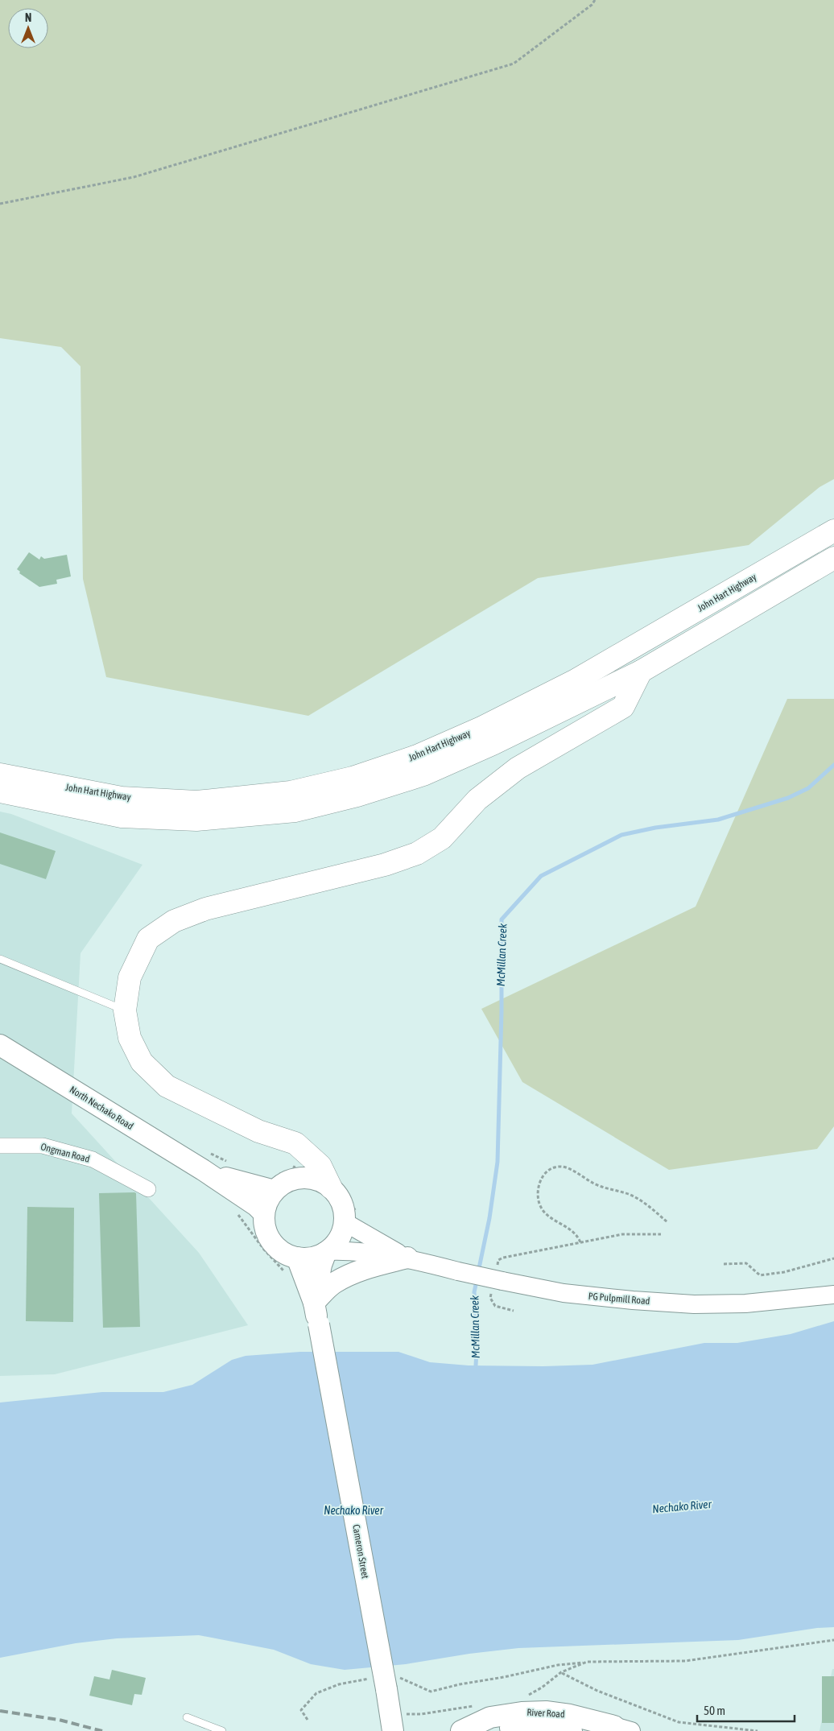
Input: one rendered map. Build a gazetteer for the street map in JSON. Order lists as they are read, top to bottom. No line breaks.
{"streets":{"highway":["John Hart Highway"],"main road":["North Nechako Road","Cameron Street","River Road"],"street":["Ongman Road","PG Pulpmill Road"]},"water":["McMillan Creek","Nechako River"],"scale_bar":"50 m","north":"top"}
